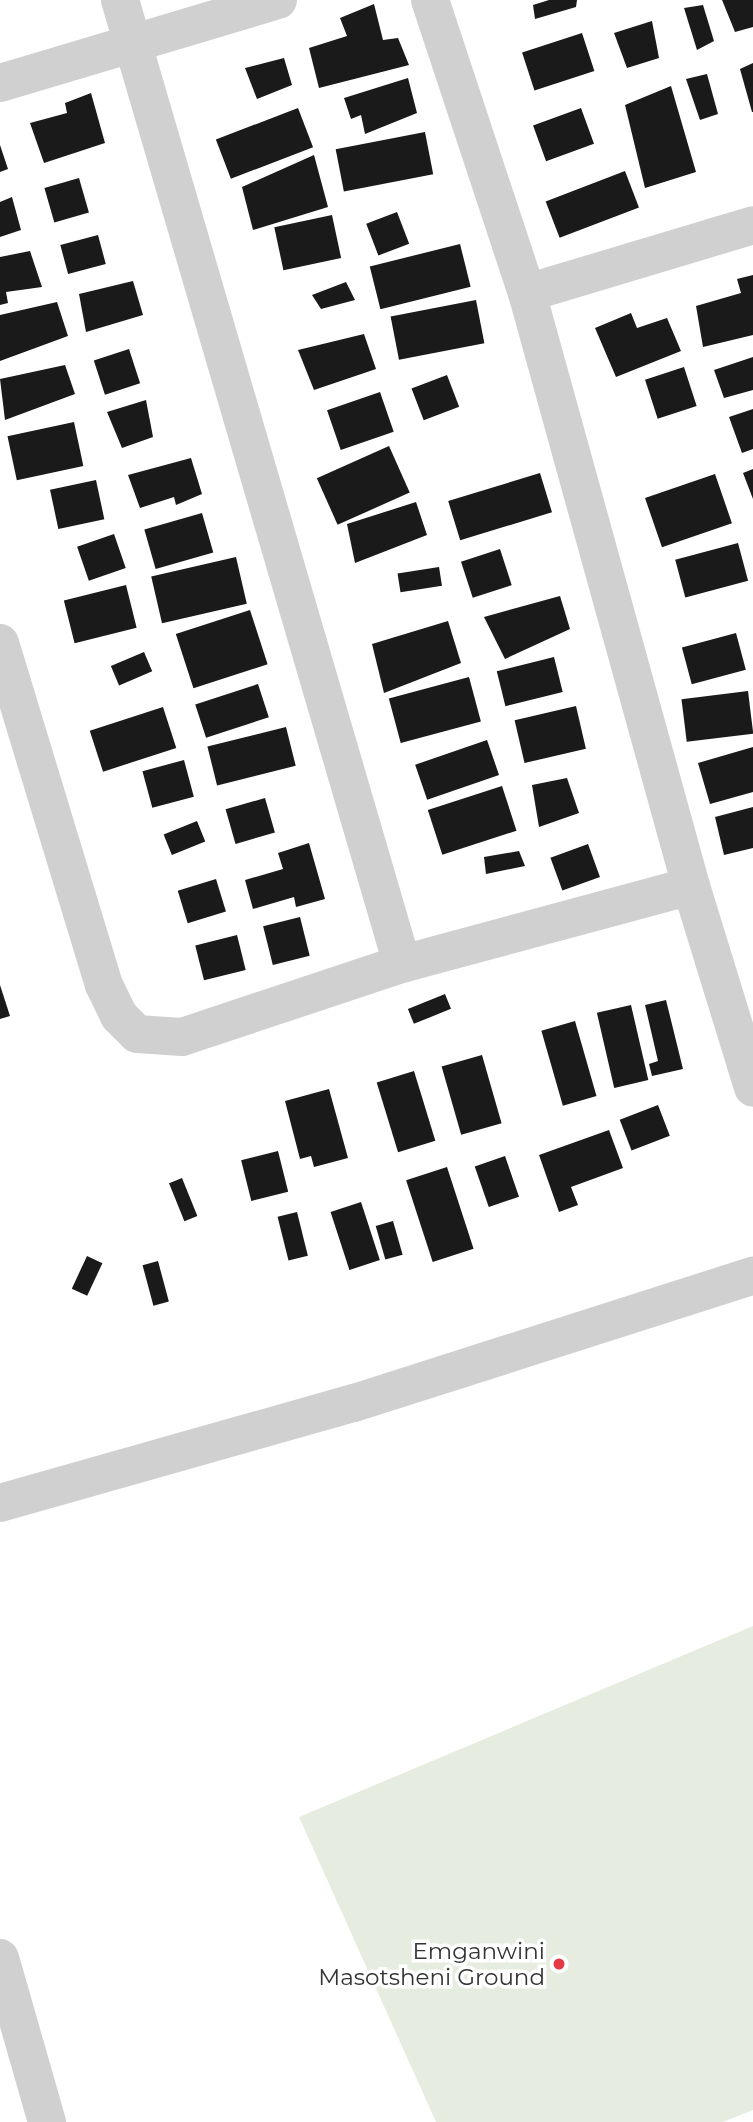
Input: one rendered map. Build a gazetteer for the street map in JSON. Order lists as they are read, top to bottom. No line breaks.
{"places":["Emganwini Masotsheni Ground"]}
